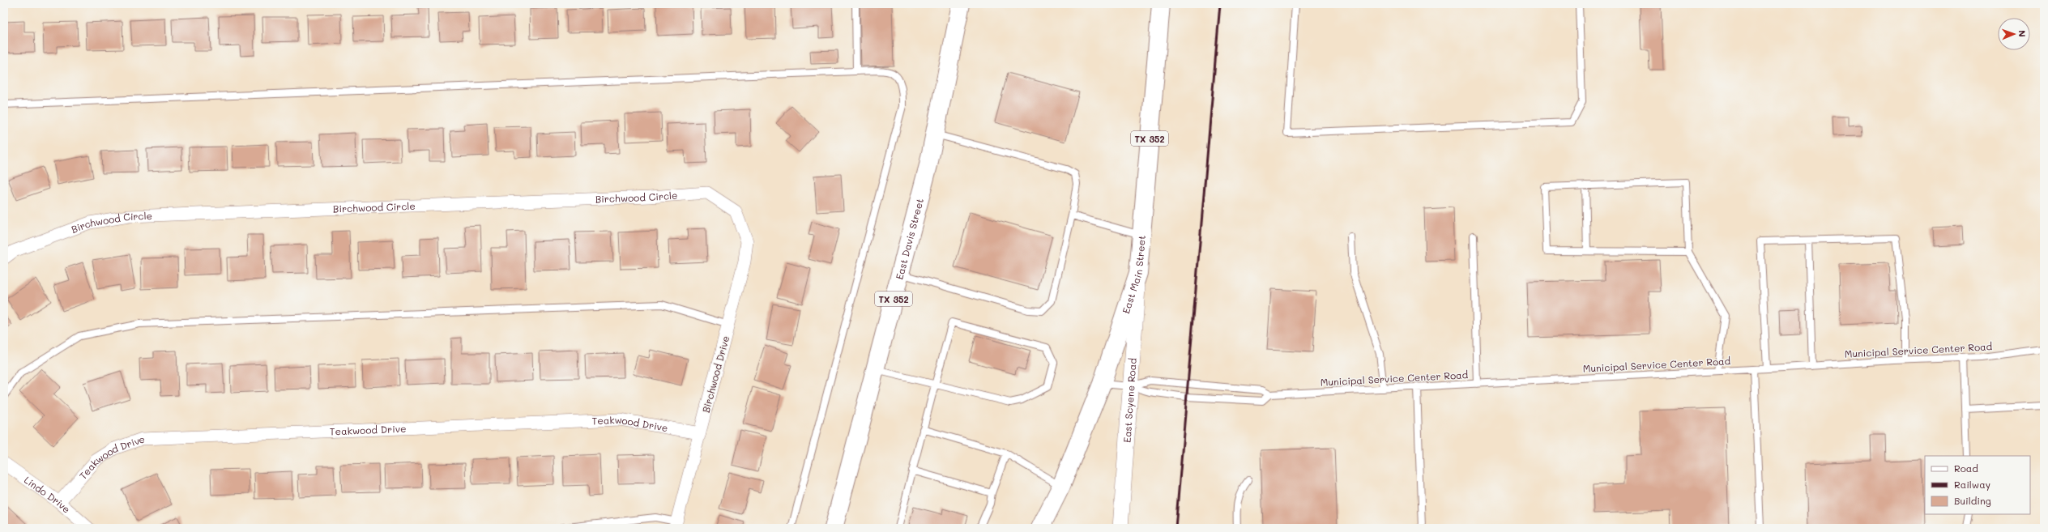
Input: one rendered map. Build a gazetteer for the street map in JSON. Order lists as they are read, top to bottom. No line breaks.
{"streets":{"main road":["TX 352","East Davis Street","East Main Street"],"street":["Birchwood Circle","Birchwood Drive","East Scyene Road","Teakwood Drive","Lindo Drive"],"lane":["Municipal Service Center Road"]},"crossings":[["Birchwood Circle","Birchwood Drive"],["East Main Street","Municipal Service Center Road"],["East Main Street","East Scyene Road"],["Municipal Service Center Road","East Scyene Road"],["Birchwood Drive","Teakwood Drive"],["Teakwood Drive","Lindo Drive"]],"legend":["Road","Railway","Building"],"north":"right"}
